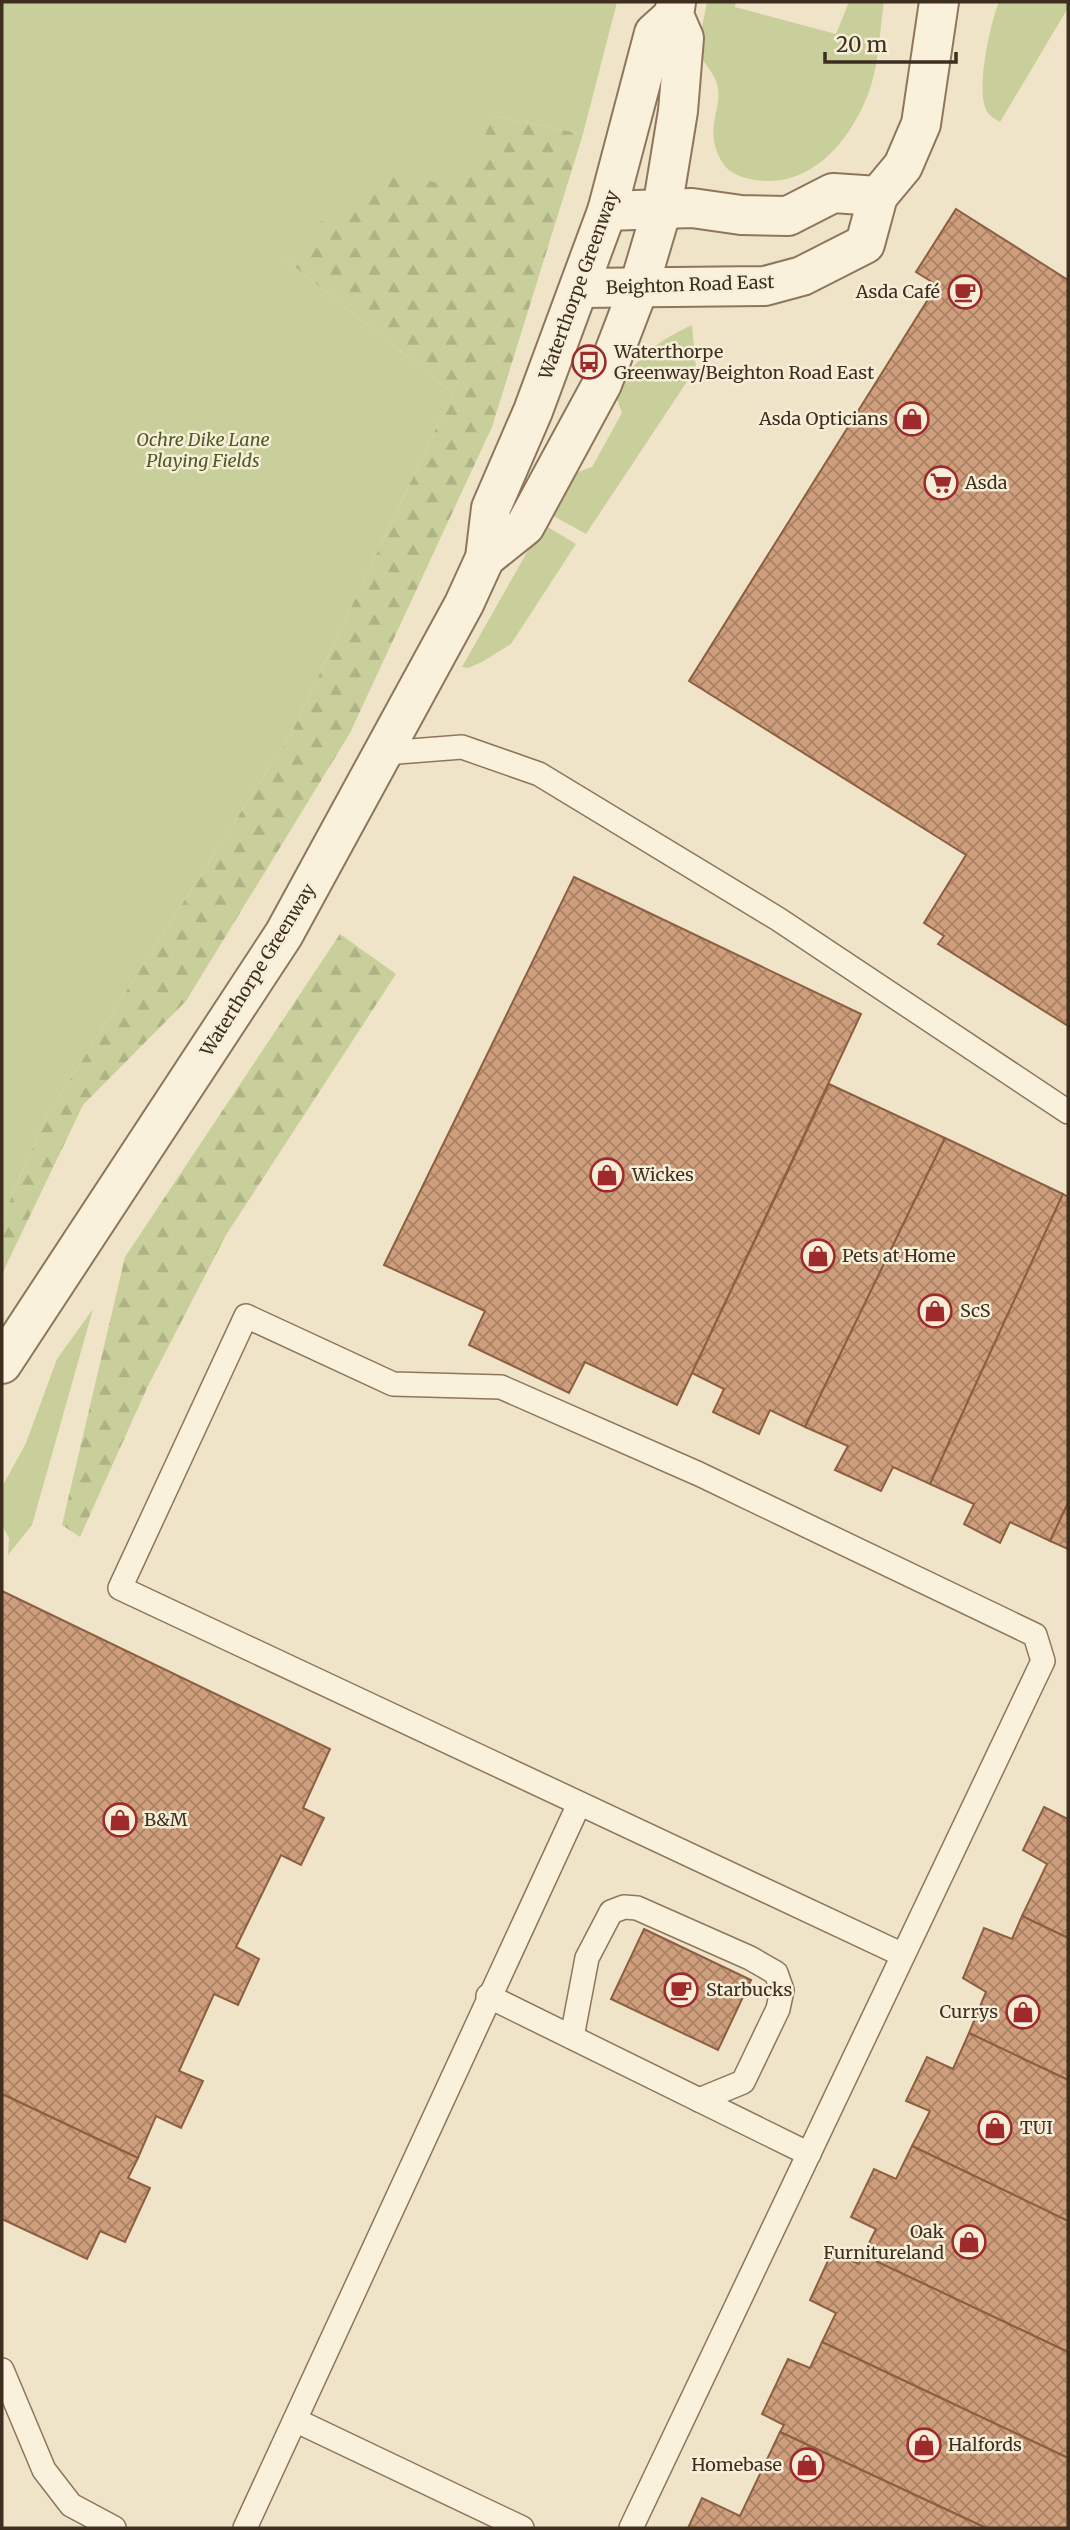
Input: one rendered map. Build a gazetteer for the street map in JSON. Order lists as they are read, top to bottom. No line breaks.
{"streets":{"street":["Waterthorpe Greenway","Beighton Road East"]},"crossings":[["Waterthorpe Greenway","Beighton Road East"]],"parks":["Ochre Dike Lane Playing Fields"],"places":{"cafe":["Asda Café","Starbucks"],"bus stop":["Waterthorpe Greenway/Beighton Road East"],"shop":["Asda Opticians","Wickes","Pets at Home","ScS","B&M","Currys","TUI","Oak Furnitureland","Halfords","Homebase"],"supermarket":["Asda"]},"scale_bar":"20 m"}
